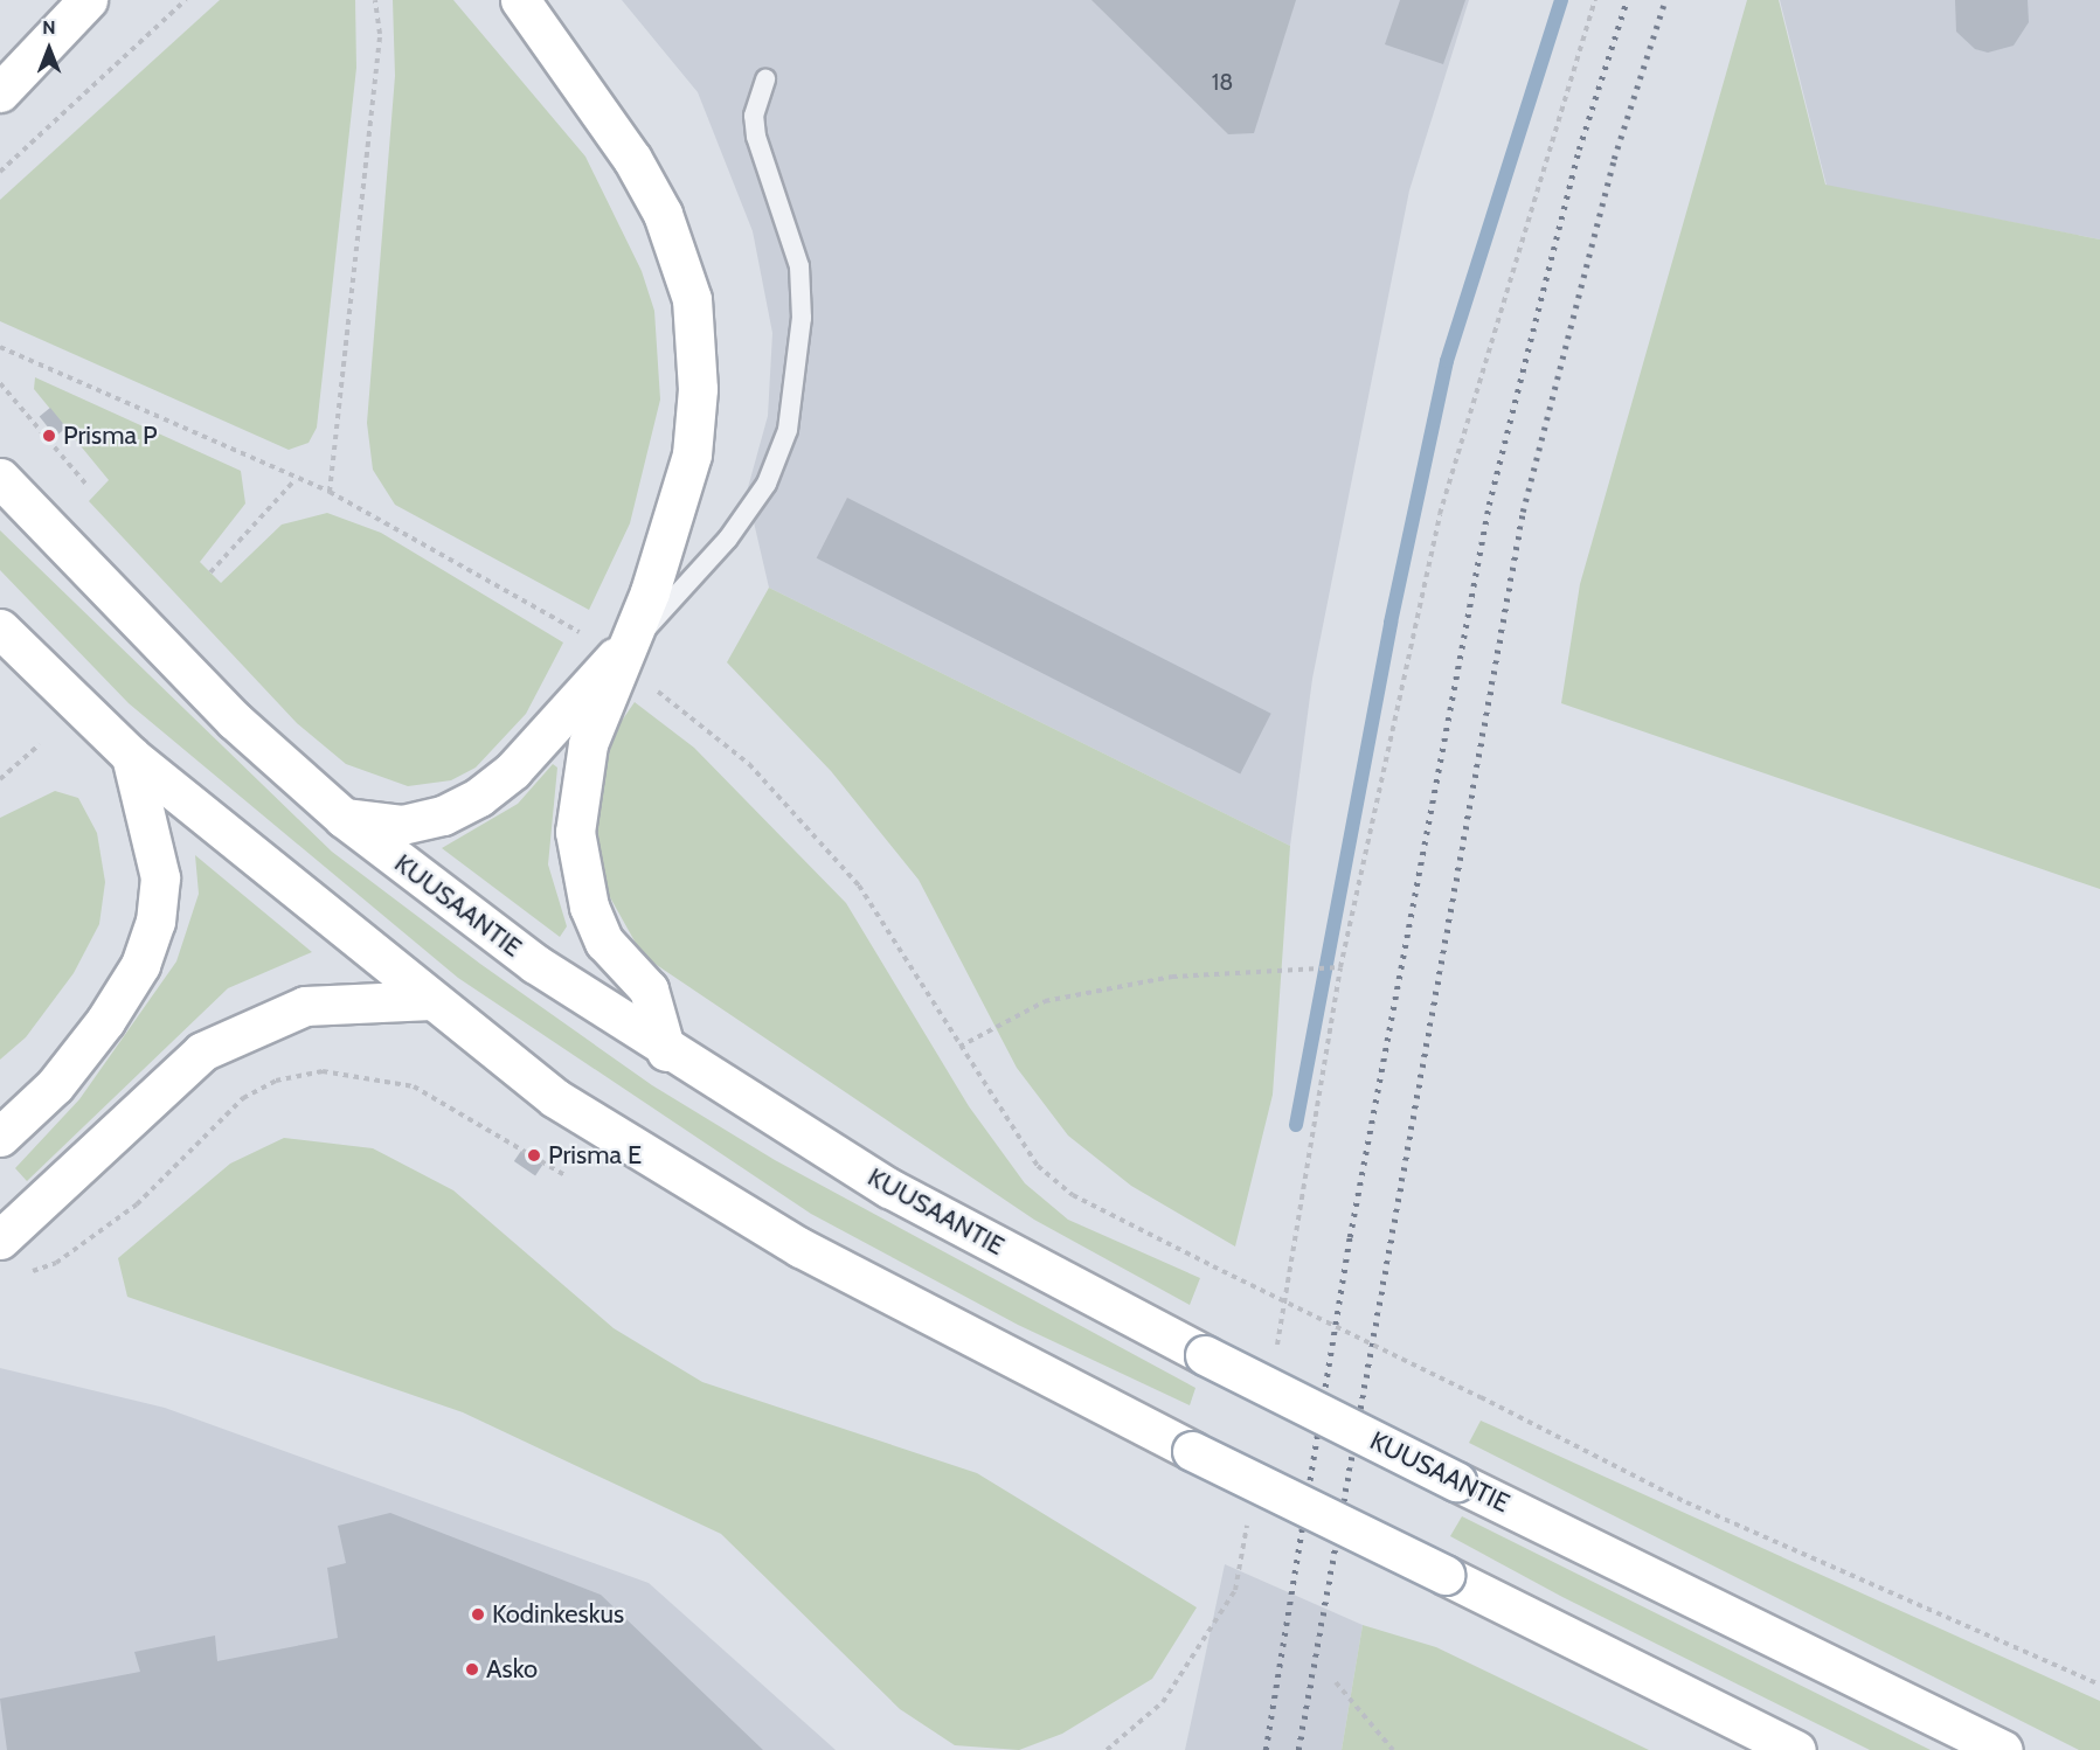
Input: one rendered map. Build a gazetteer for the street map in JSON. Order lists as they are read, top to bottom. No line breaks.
{"streets":{"main road":["KUUSAANTIE"]},"places":["Prisma P","Prisma E","Kodinkeskus","Asko"],"house_numbers":["18"],"north":"top"}
